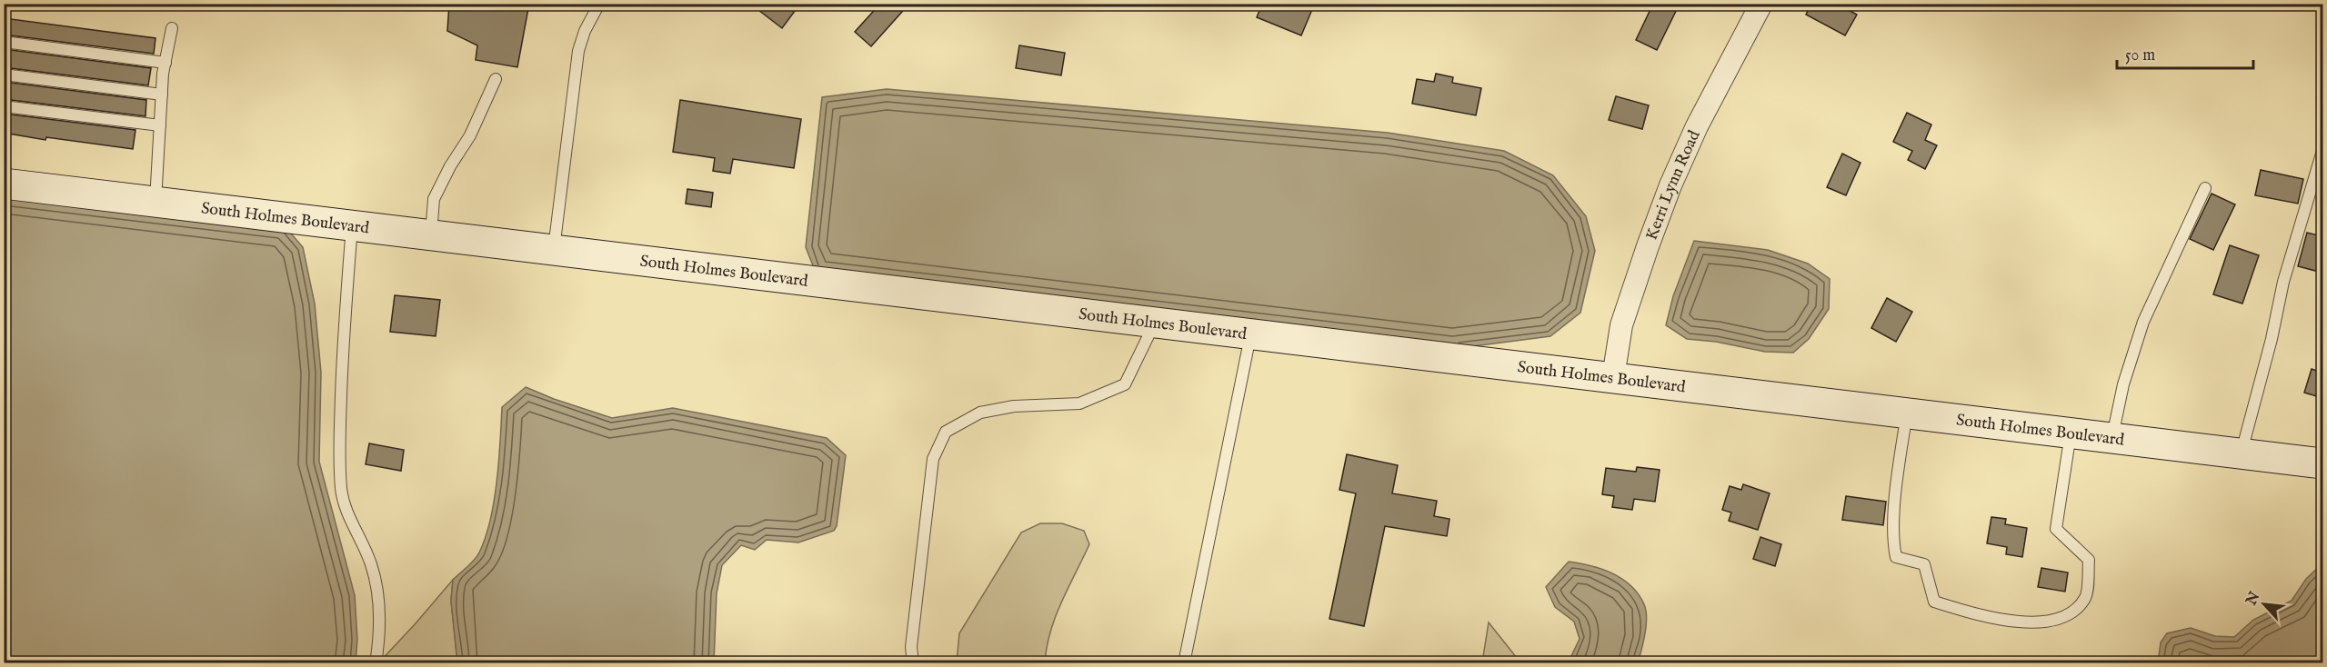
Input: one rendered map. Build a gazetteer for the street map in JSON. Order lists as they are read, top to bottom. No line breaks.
{"streets":{"main road":["South Holmes Boulevard"],"street":["Kerri Lynn Road"]},"crossings":[["Kerri Lynn Road","South Holmes Boulevard"]],"scale_bar":"50 m","north":"top left"}
